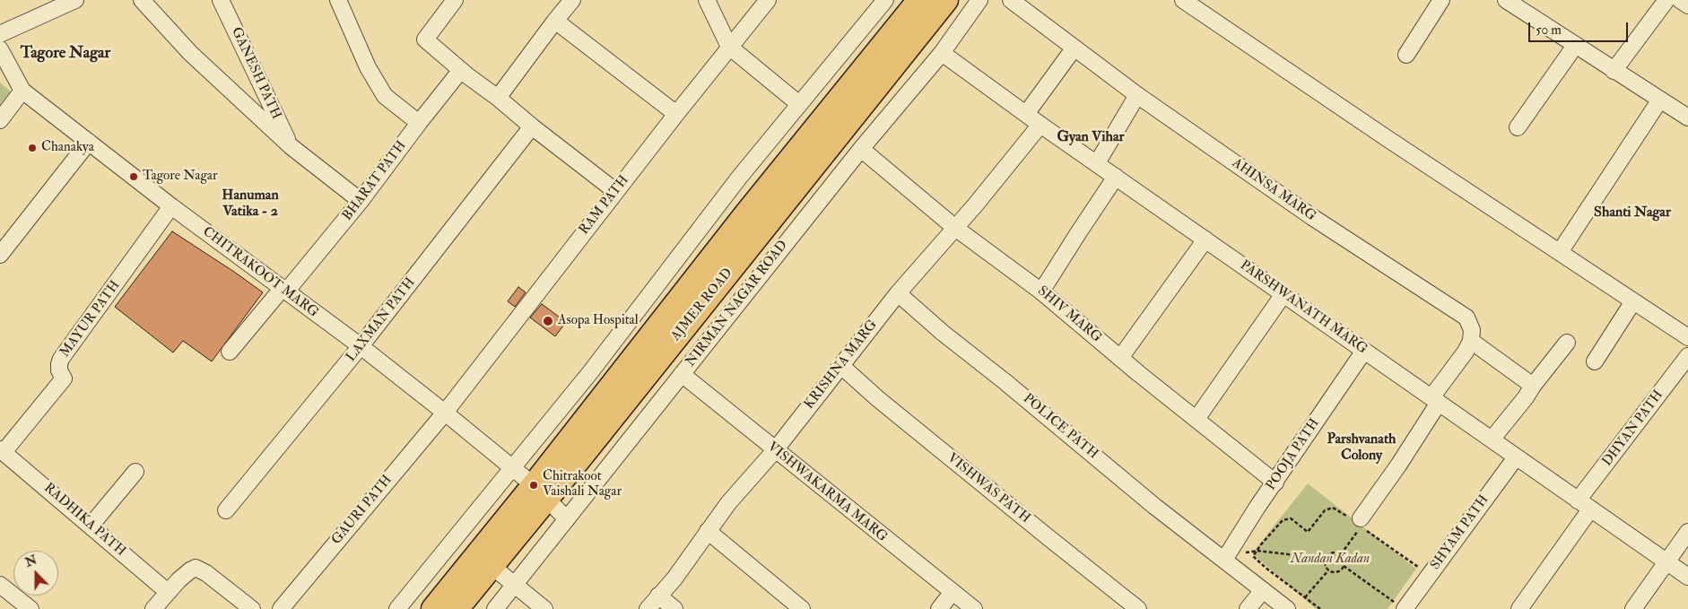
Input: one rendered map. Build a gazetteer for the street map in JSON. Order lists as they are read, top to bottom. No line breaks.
{"streets":{"highway":["AJMER ROAD"],"street":["GANESH PATH","BHARAT PATH","AHINSA MARG","RAM PATH","CHITRAKOOT MARG","NIRMAN NAGAR ROAD","PARSHWANATH MARG","SHIV MARG","MAYUR PATH","LAXMAN PATH","KRISHNA MARG","POLICE PATH","DHYAN PATH","POOJA PATH","VISHWAS PATH","VISHWAKARMA MARG","GAURI PATH","RADHIKA PATH","SHYAM PATH"]},"crossings":[["BHARAT PATH","CHITRAKOOT MARG"],["RAM PATH","CHITRAKOOT MARG"],["RAM PATH","GAURI PATH"],["CHITRAKOOT MARG","NIRMAN NAGAR ROAD"],["CHITRAKOOT MARG","AJMER ROAD"],["CHITRAKOOT MARG","MAYUR PATH"],["CHITRAKOOT MARG","LAXMAN PATH"],["CHITRAKOOT MARG","GAURI PATH"],["NIRMAN NAGAR ROAD","PARSHWANATH MARG"],["NIRMAN NAGAR ROAD","SHIV MARG"],["NIRMAN NAGAR ROAD","VISHWAKARMA MARG"],["PARSHWANATH MARG","KRISHNA MARG"],["PARSHWANATH MARG","DHYAN PATH"],["PARSHWANATH MARG","POOJA PATH"],["PARSHWANATH MARG","SHYAM PATH"],["SHIV MARG","KRISHNA MARG"],["SHIV MARG","POOJA PATH"],["MAYUR PATH","RADHIKA PATH"],["KRISHNA MARG","POLICE PATH"],["KRISHNA MARG","VISHWAS PATH"],["KRISHNA MARG","VISHWAKARMA MARG"],["POLICE PATH","POOJA PATH"]],"districts":["Tagore Nagar","Gyan Vihar","Hanuman Vatika - 2","Shanti Nagar","Parshvanath Colony"],"parks":["Nandan Kadan"],"places":["Chanakya","Tagore Nagar","Asopa Hospital","Chitrakoot Vaishali Nagar"],"scale_bar":"50 m","north":"top"}
